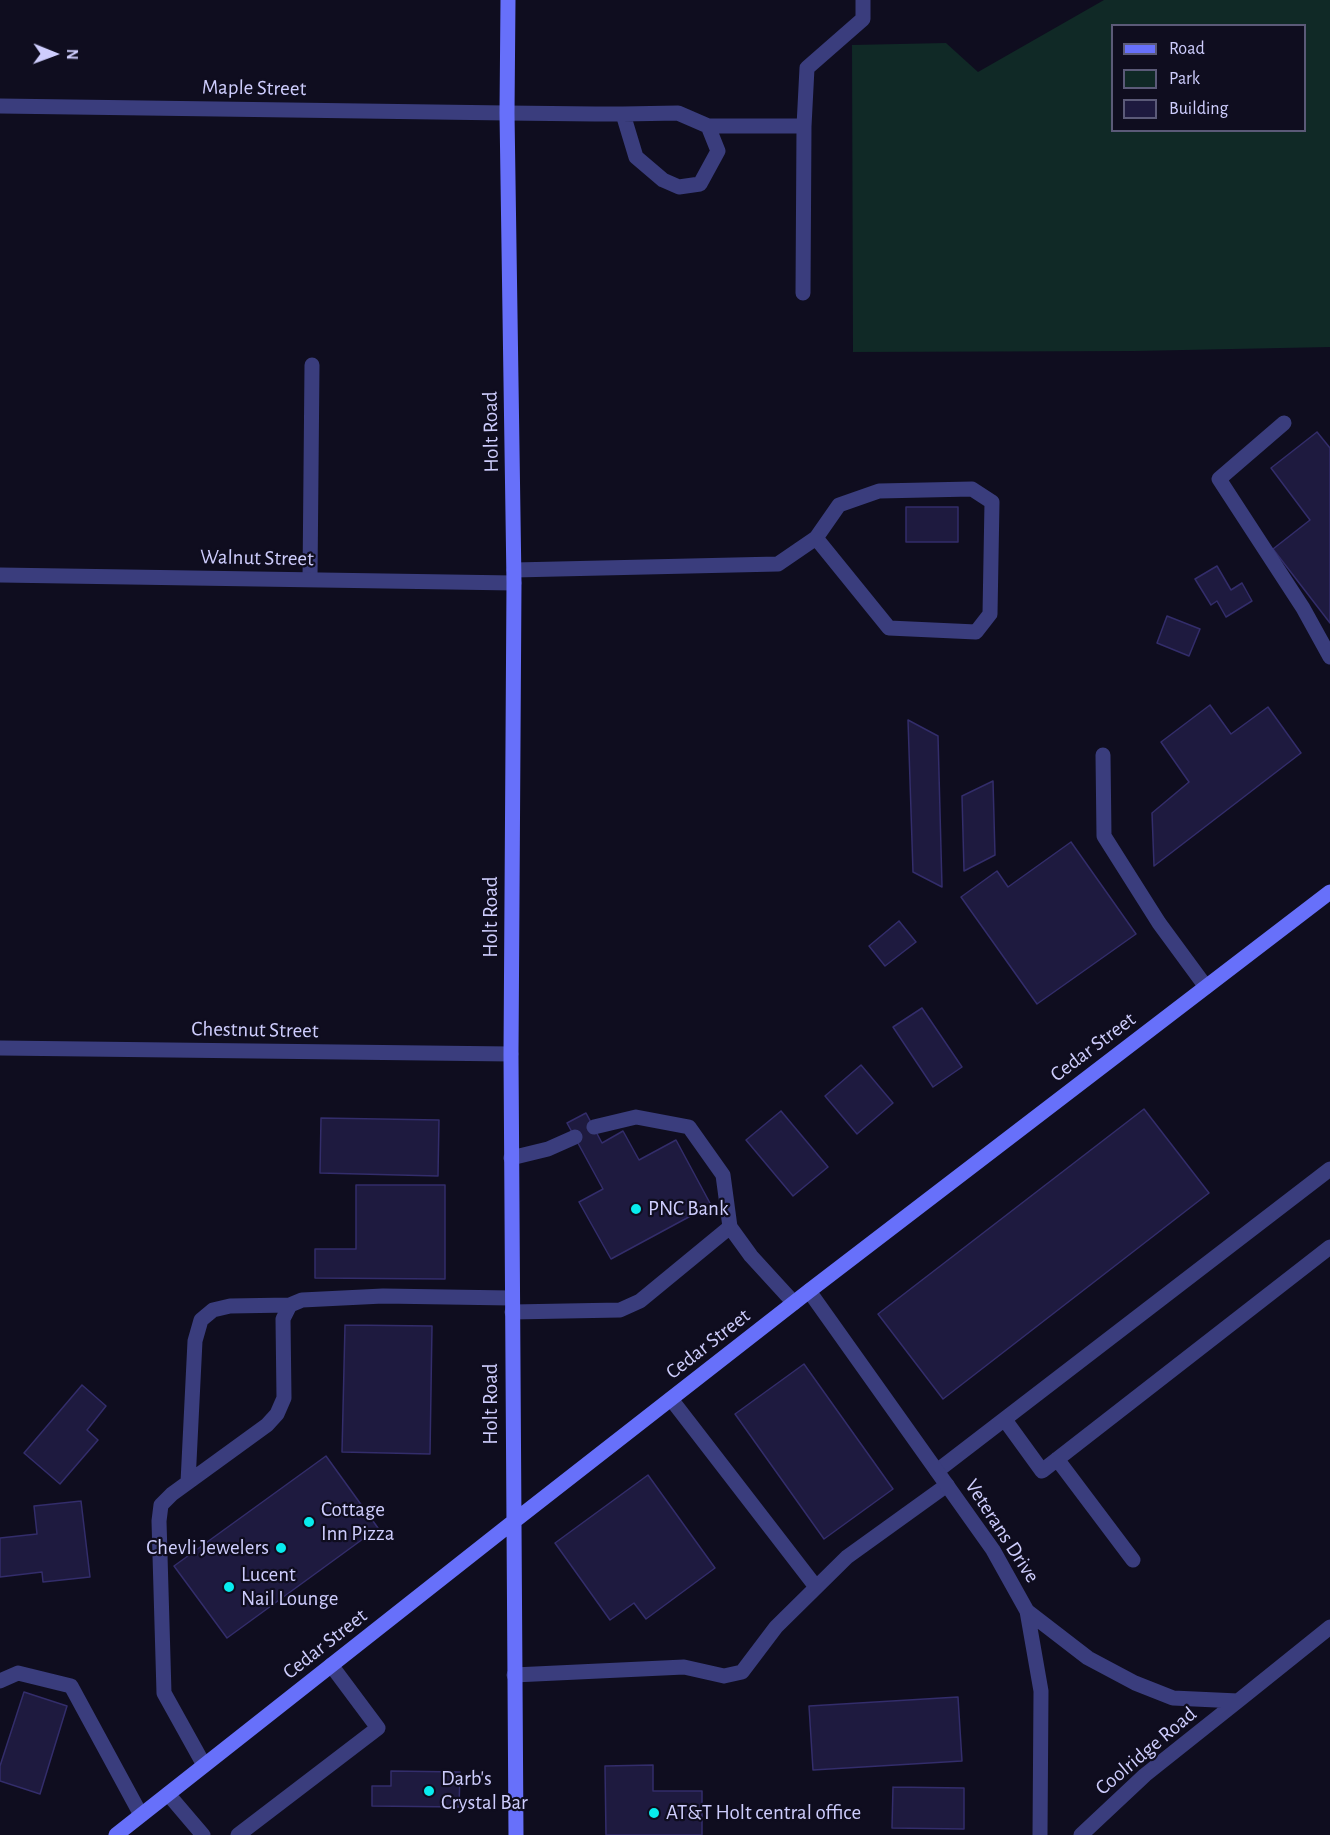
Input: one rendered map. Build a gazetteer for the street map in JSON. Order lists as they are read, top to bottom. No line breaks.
{"streets":{"main road":["Holt Road","Cedar Street"],"street":["Maple Street","Walnut Street","Chestnut Street","Veterans Drive","Coolridge Road"]},"crossings":[["Maple Street","Holt Road"],["Holt Road","Walnut Street"],["Holt Road","Chestnut Street"],["Holt Road","Cedar Street"],["Cedar Street","Veterans Drive"],["Veterans Drive","Coolridge Road"]],"places":["PNC Bank","Cottage Inn Pizza","Chevli Jewelers","Lucent Nail Lounge","Darb's Crystal Bar","AT&T Holt central office"],"legend":["Road","Park","Building"],"north":"right"}
